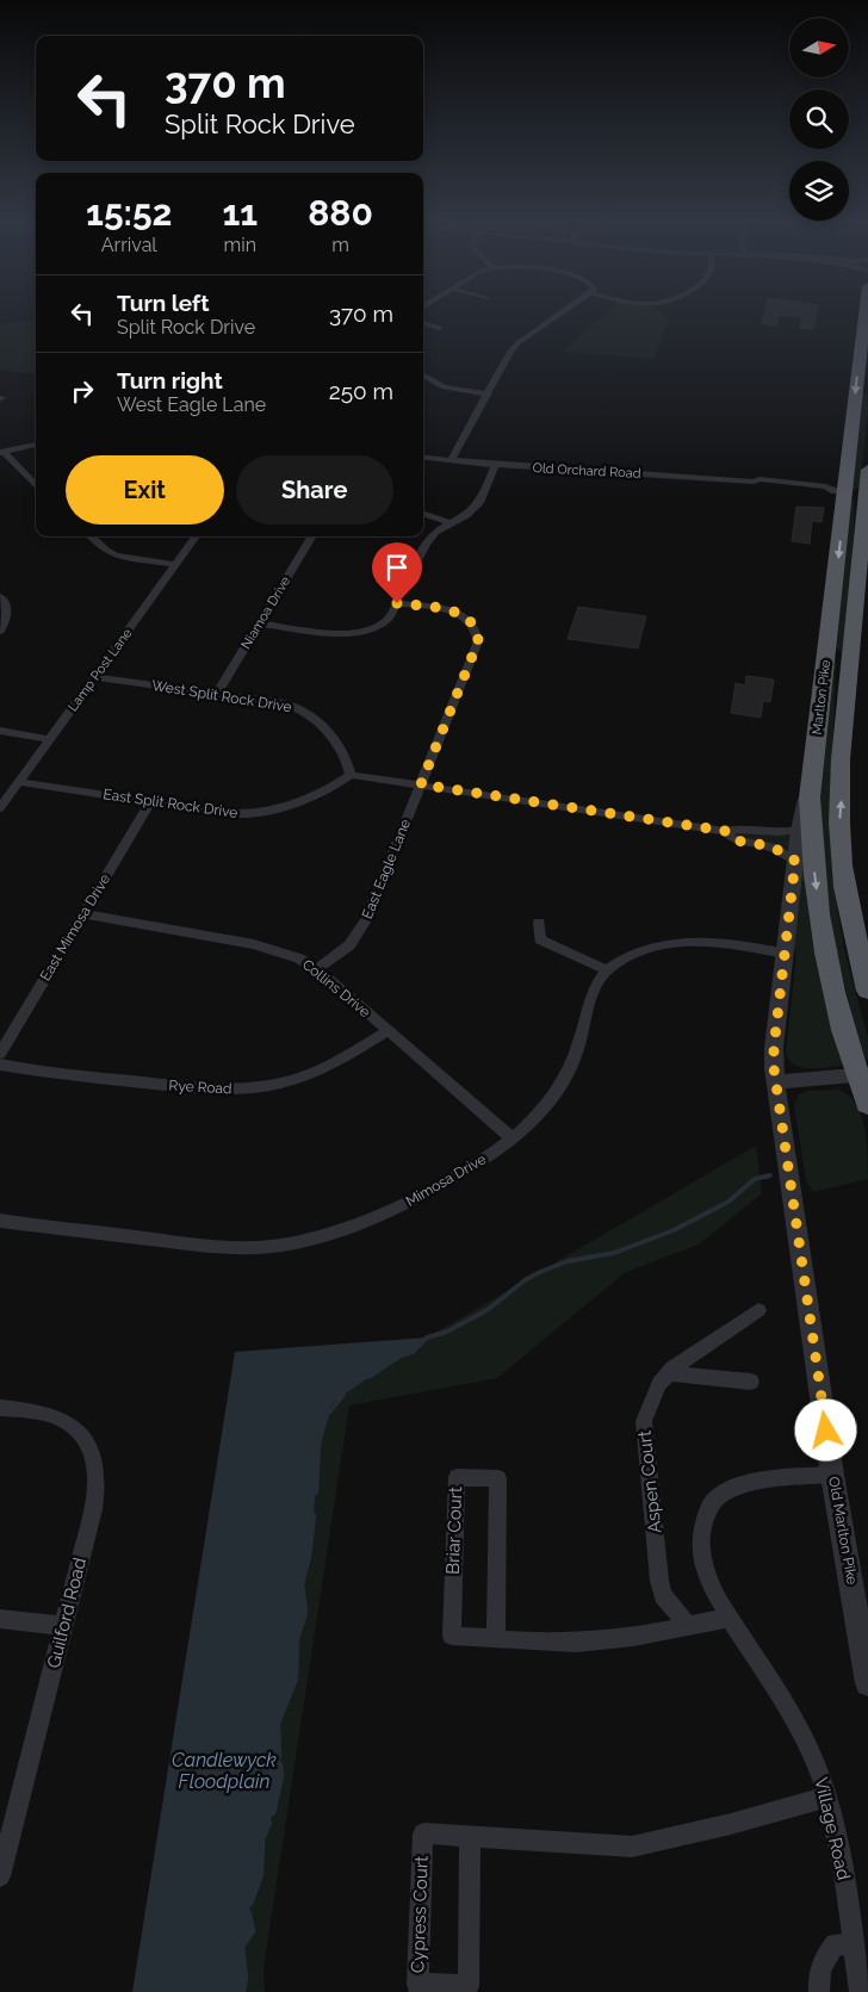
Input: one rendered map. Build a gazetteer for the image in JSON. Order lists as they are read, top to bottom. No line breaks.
{"streets":{"highway":["Marlton Pike"],"street":["Old Orchard Road","Niamoa Drive","Lamp Post Lane","West Split Rock Drive","East Split Rock Drive","East Eagle Lane","East Mimosa Drive","Collins Drive","Rye Road","Mimosa Drive","Aspen Court","Briar Court","Old Marlton Pike","Guilford Road","Village Road","Cypress Court"]},"crossings":[["Old Orchard Road","Marlton Pike"],["Niamoa Drive","West Split Rock Drive"],["Lamp Post Lane","West Split Rock Drive"],["Lamp Post Lane","East Split Rock Drive"],["West Split Rock Drive","East Split Rock Drive"],["Marlton Pike","Old Marlton Pike"],["East Split Rock Drive","East Mimosa Drive"],["East Eagle Lane","Collins Drive"],["East Mimosa Drive","Collins Drive"],["Collins Drive","Rye Road"],["Collins Drive","Mimosa Drive"],["Aspen Court","Briar Court"],["Briar Court","Village Road"],["Old Marlton Pike","Village Road"],["Village Road","Cypress Court"]],"water":["Candlewyck Floodplain"],"north":"right","page":{"turn":["370 m","Split Rock Drive"],"eta":["15:52","Arrival","11","min","880","m"],"list":[{"name":"Turn left","note":"Split Rock Drive","value":"370 m"},{"name":"Turn right","note":"West Eagle Lane","value":"250 m"}],"buttons":["Exit","Share"]}}
